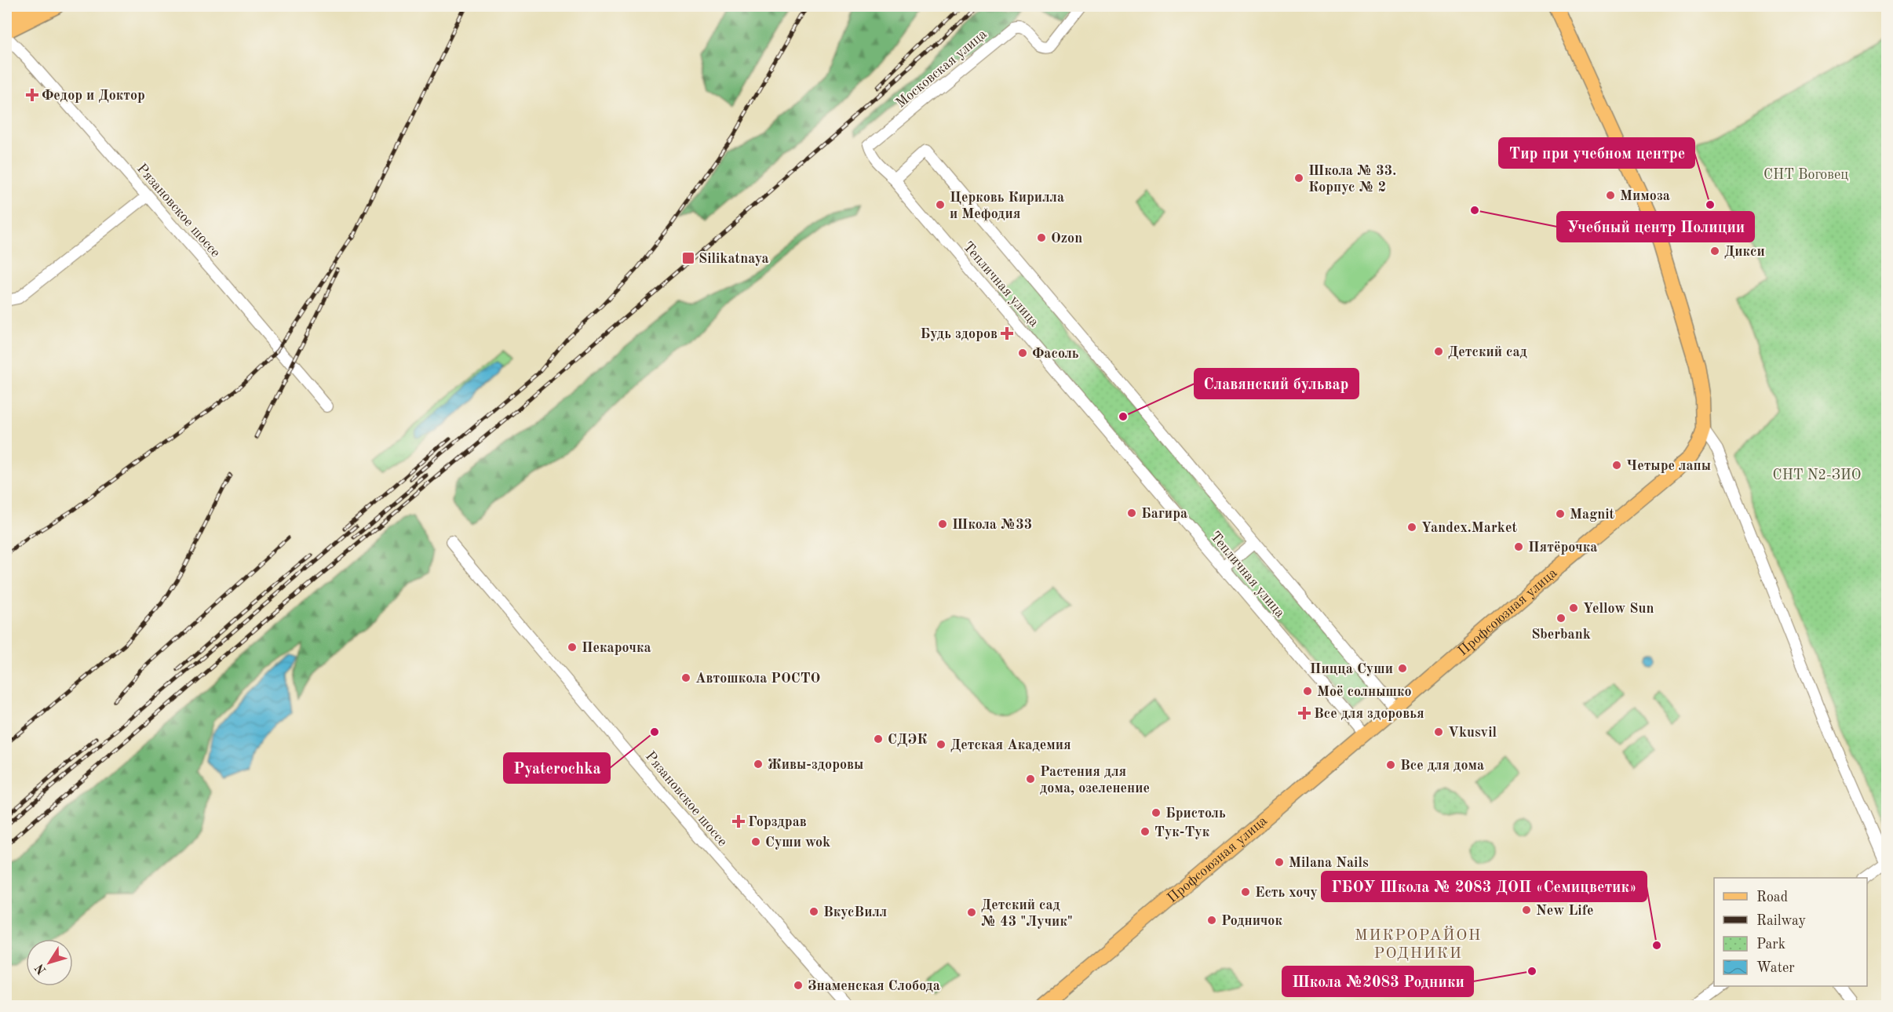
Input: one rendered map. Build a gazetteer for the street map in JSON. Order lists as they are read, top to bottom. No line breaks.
{"streets":{"main road":["Профсоюзная улица"],"street":["Московская улица","Рязановское шоссе","Тепличная улица"]},"crossings":[["Московская улица","Тепличная улица"],["Тепличная улица","Профсоюзная улица"]],"districts":["МИКРОРАЙОН РОДНИКИ"],"parks":["СНТ Воговец","СНТ N2-ЗИО"],"places":{"health":["Федор и Доктор","Будь здоров","Все для здоровья","Горздрав"],"other":["Школа № 33. Корпус № 2","Мимоза","Церковь Кирилла и Мефодия","Тир при учебном центре","Учебный центр Полиции","Ozon","Дикси","Детский сад","Фасоль","Славянский бульвар","Четыре лапы","Багира","Magnit","Школа №33","Yandex.Market","Пятёрочка","Yellow Sun","Sberbank","Пекарочка","Пицца Суши","Автошкола РОСТО","Моё солнышко","Pyaterochka","Vkusvil","СДЭК","Детская Академия","Живы-здоровы","Все для дома","Растения для дома, озеленение","Бристоль","Тук-Тук","Суши wok","Milana Nails","Есть хочу","New Life","ВкусВилл","Детский сад № 43 \"Лучик\"","Родничок","ГБОУ Школа № 2083 ДОП «Семицветик»","Школа №2083 Родники","Знаменская Слобода"],"transit":["Silikatnaya"]},"legend":["Road","Railway","Park","Water"],"north":"bottom left"}
